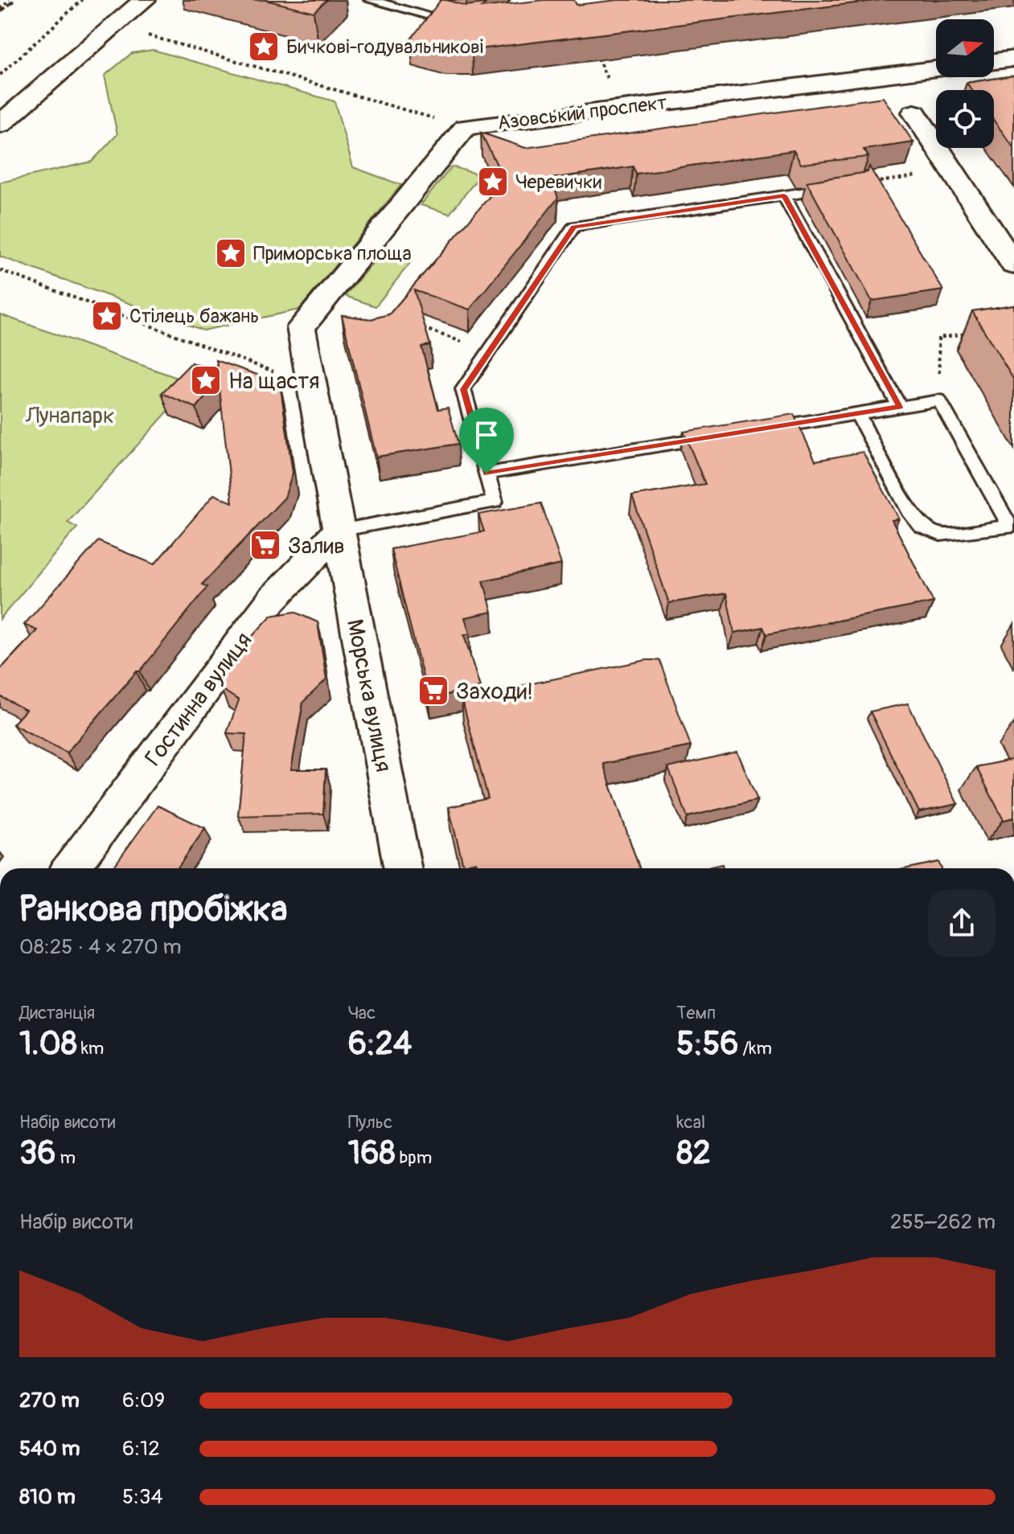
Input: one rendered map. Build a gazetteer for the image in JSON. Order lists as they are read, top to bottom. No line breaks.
{"streets":{"street":["Азовський проспект","Морська вулиця","Гостинна вулиця"]},"crossings":[["Азовський проспект","Морська вулиця"],["Морська вулиця","Гостинна вулиця"]],"parks":["Лунапарк"],"places":{"place":["Бичкові-годувальникові","Черевички","Приморська площа","Стілець бажань","На щастя"],"supermarket":["Залив","Заходи!"]},"north":"right","page":{"heading":["Ранкова пробіжка","08:25 · 4 × 270 m"],"stats":[["Дистанція","1.08 km"],["Час","6:24"],["Темп","5:56 /km"],["Набір висоти","36 m"],["Пульс","168 bpm"],["kcal","82"]],"chart":["Набір висоти","255–262 m"],"list":[{"name":"270 m","note":"6:09"},{"name":"540 m","note":"6:12"},{"name":"810 m","note":"5:34"}]}}
